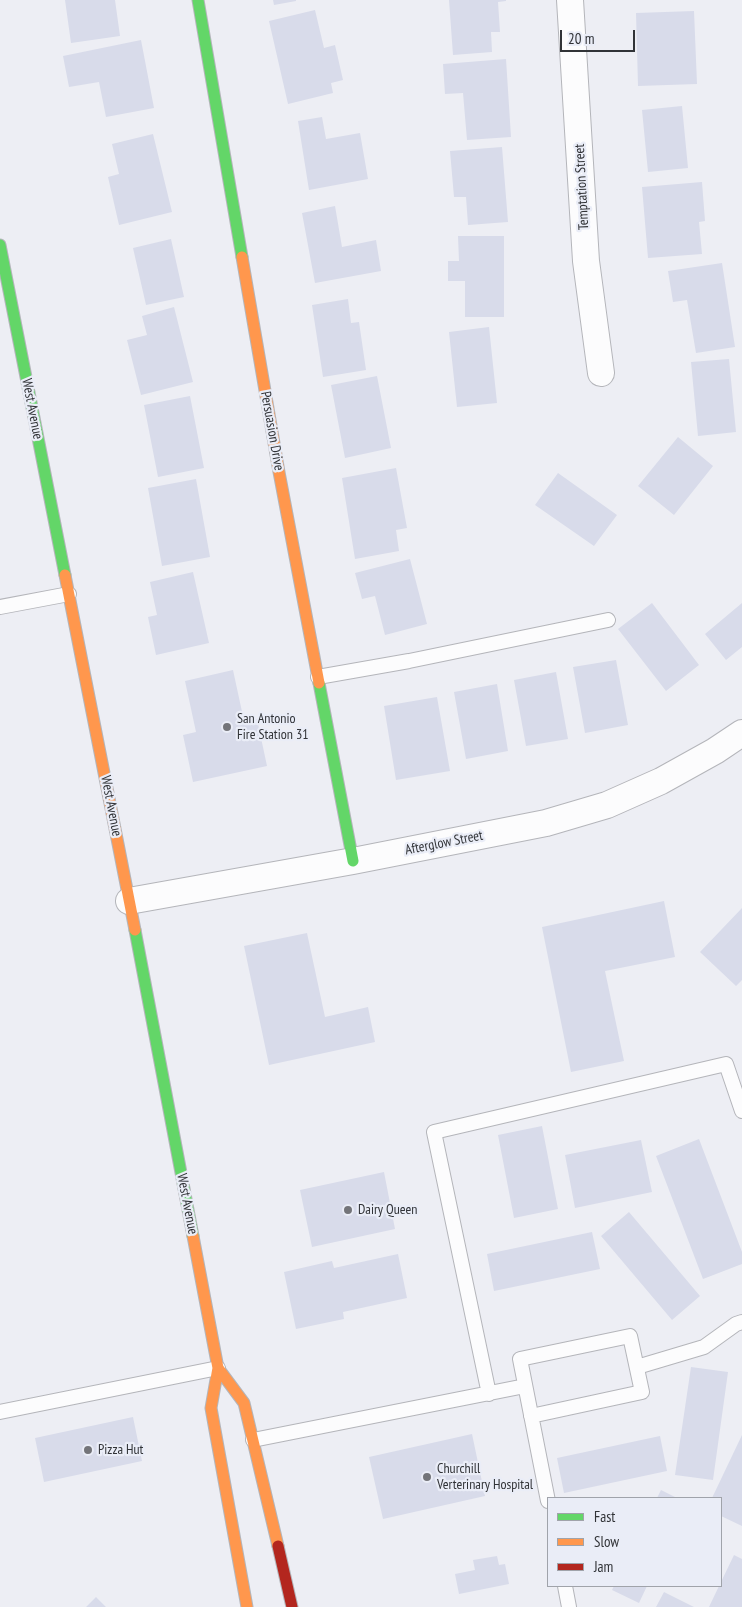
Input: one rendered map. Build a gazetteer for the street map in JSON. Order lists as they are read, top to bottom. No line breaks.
{"streets":{"main road":["West Avenue","Persuasion Drive"],"street":["Temptation Street","Afterglow Street"]},"crossings":[["West Avenue","Afterglow Street"],["Persuasion Drive","Afterglow Street"]],"places":["San Antonio Fire Station 31","Dairy Queen","Pizza Hut","Churchill Verterinary Hospital"],"legend":["Fast","Slow","Jam"],"scale_bar":"20 m"}
